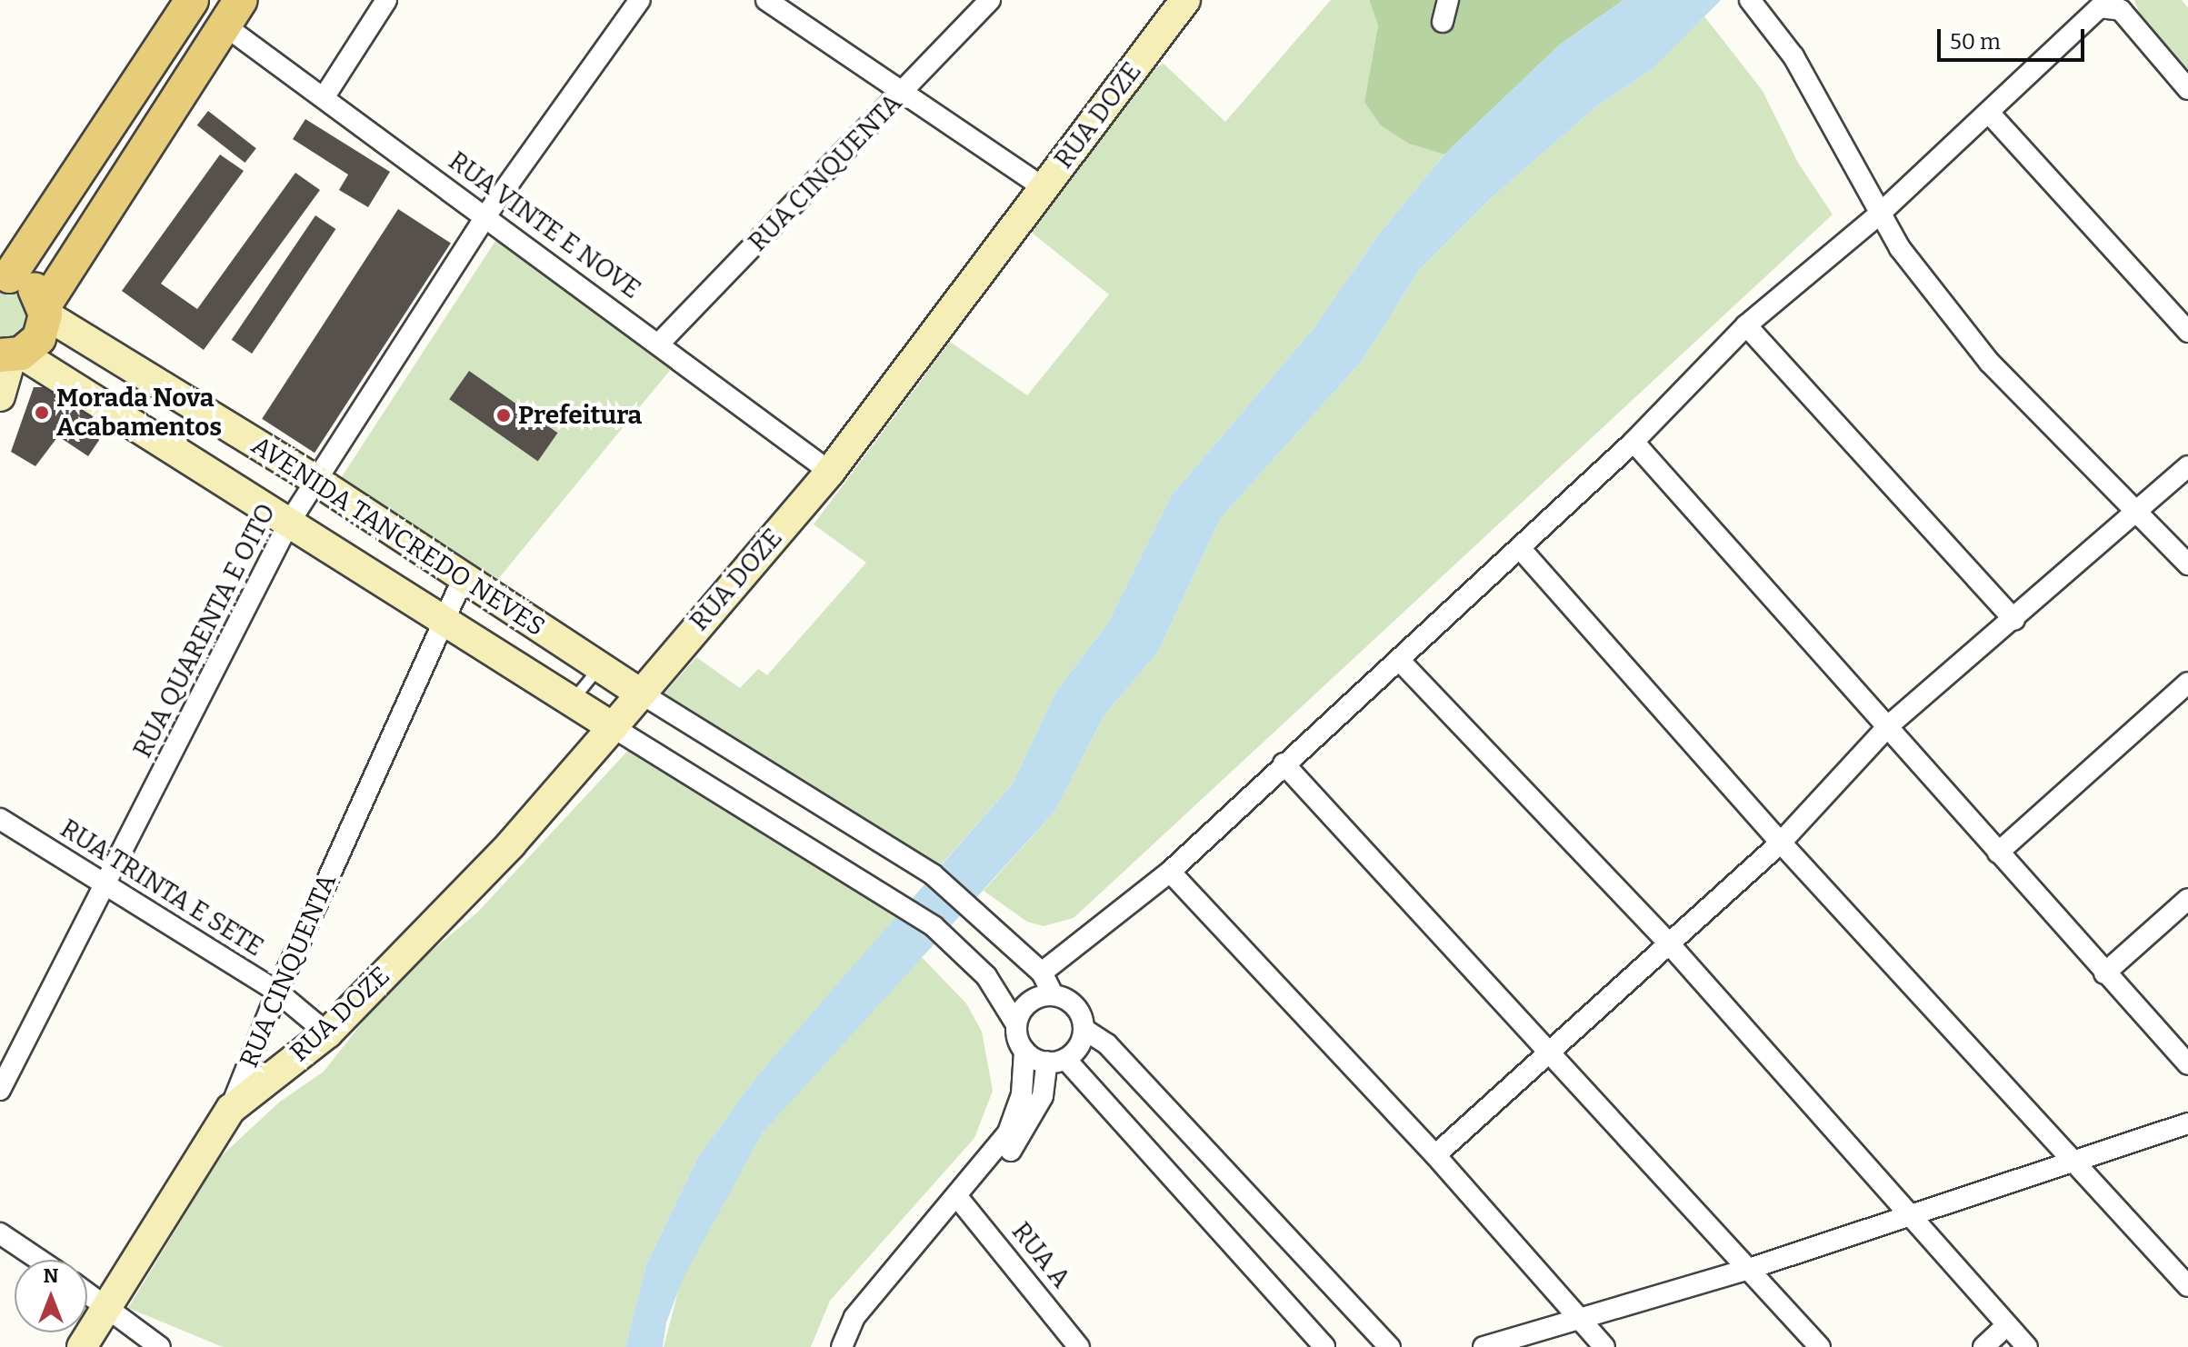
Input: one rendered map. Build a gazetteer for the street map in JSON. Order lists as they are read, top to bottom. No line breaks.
{"streets":{"street":["RUA DOZE","RUA CINQUENTA","RUA VINTE E NOVE","AVENIDA TANCREDO NEVES","RUA QUARENTA E OITO","RUA TRINTA E SETE","RUA A"]},"crossings":[["RUA DOZE","RUA CINQUENTA"],["RUA DOZE","RUA VINTE E NOVE"],["RUA DOZE","AVENIDA TANCREDO NEVES"],["RUA DOZE","RUA TRINTA E SETE"],["RUA CINQUENTA","RUA VINTE E NOVE"],["RUA CINQUENTA","AVENIDA TANCREDO NEVES"],["RUA CINQUENTA","RUA TRINTA E SETE"],["RUA VINTE E NOVE","RUA QUARENTA E OITO"],["AVENIDA TANCREDO NEVES","RUA QUARENTA E OITO"],["RUA QUARENTA E OITO","RUA TRINTA E SETE"]],"places":["Morada Nova Acabamentos","Prefeitura"],"scale_bar":"50 m","north":"top"}
